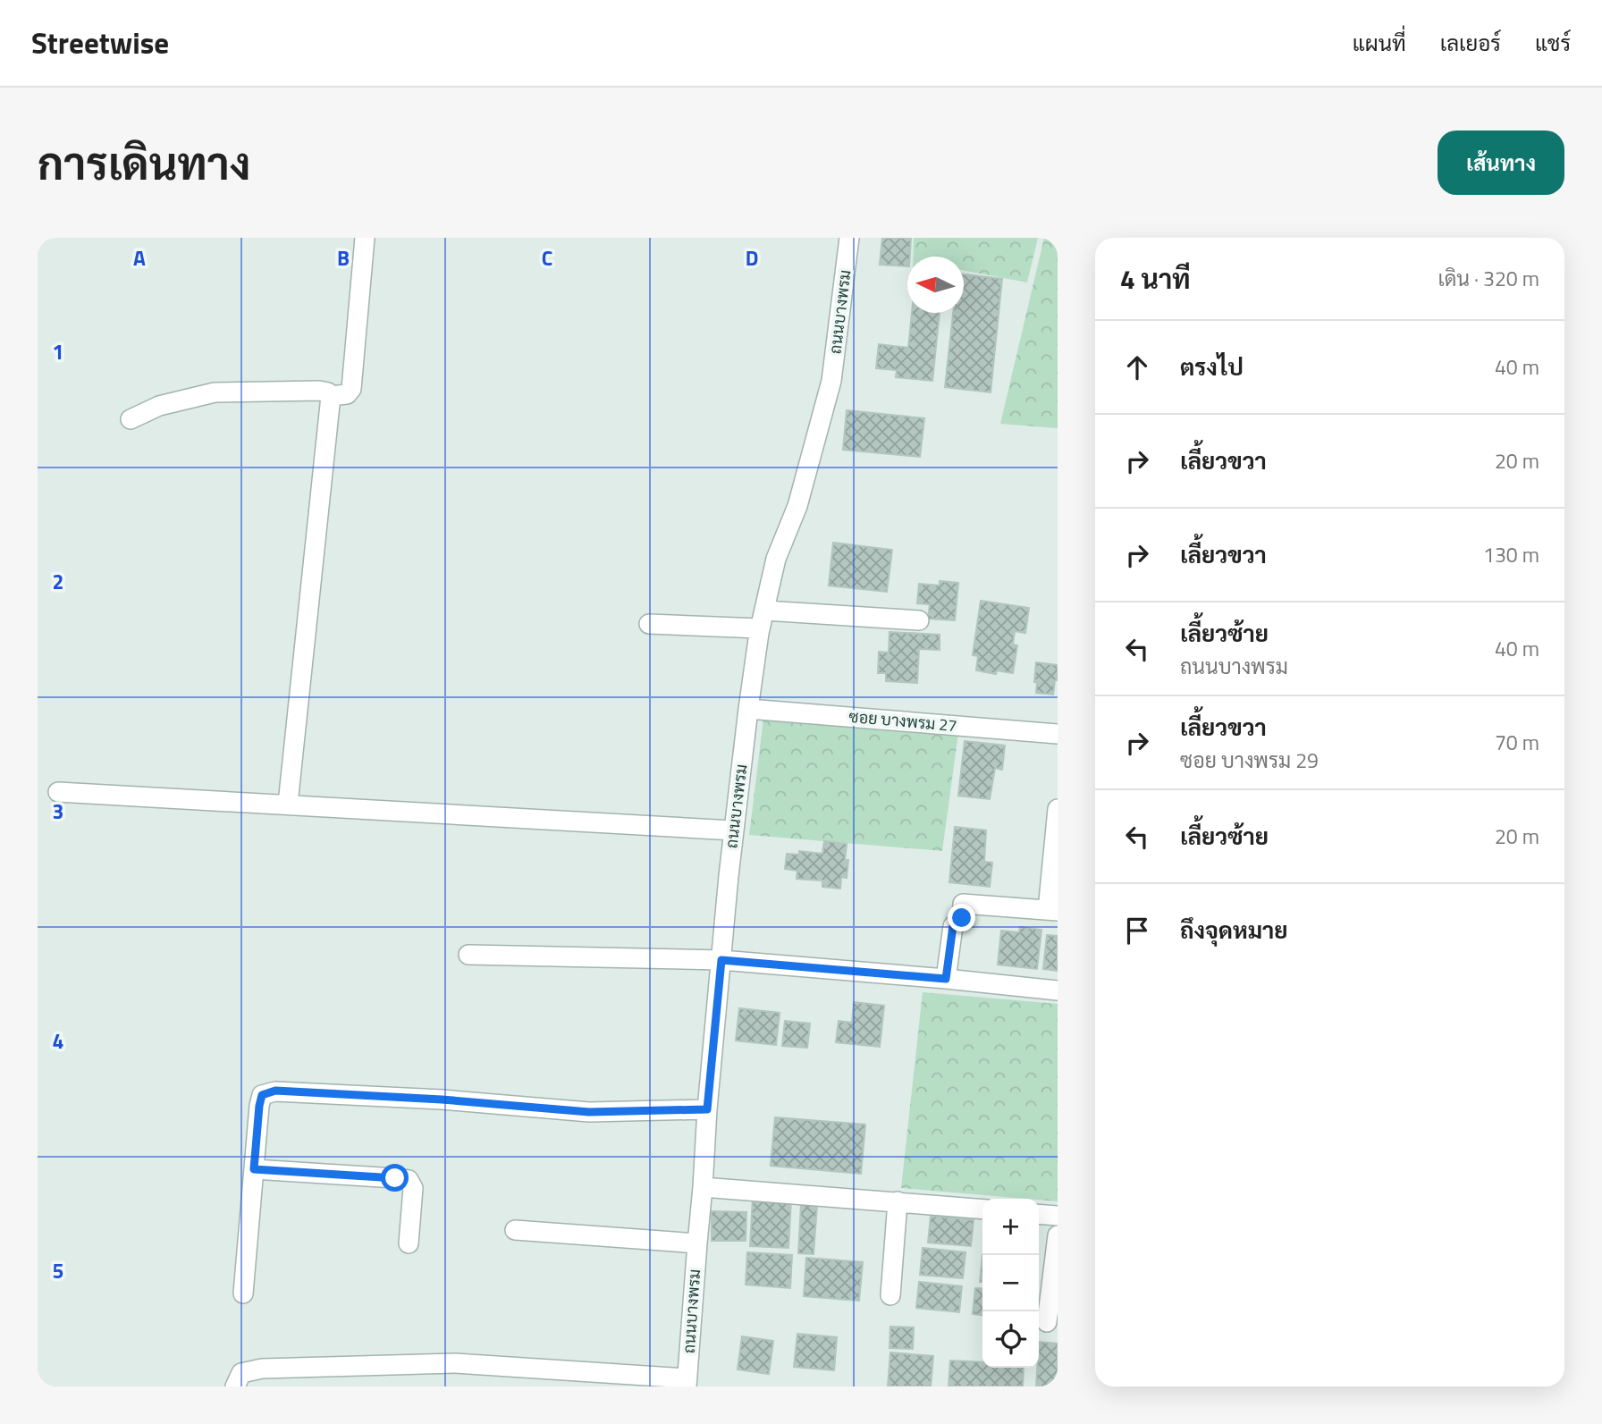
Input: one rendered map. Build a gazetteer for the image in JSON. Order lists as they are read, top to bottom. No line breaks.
{"streets":{"street":["ถนนบางพรม","ซอย บางพรม 27"]},"crossings":[["ถนนบางพรม","ซอย บางพรม 27"]],"north":"left","page":{"header":"Streetwise","nav":["แผนที่","เลเยอร์","แชร์"],"title":"การเดินทาง","buttons":"เส้นทาง","heading":["4 นาที","เดิน · 320 m"],"list":[["ตรงไป","40 m"],["เลี้ยวขวา","20 m"],["เลี้ยวขวา","130 m"],["เลี้ยวซ้าย","ถนนบางพรม","40 m"],["เลี้ยวขวา","ซอย บางพรม 29","70 m"],["เลี้ยวซ้าย","20 m"],"ถึงจุดหมาย"],"map_buttons":["+","−"]},"grid":{"columns":["A","B","C","D"],"rows":["1","2","3","4","5"]}}
